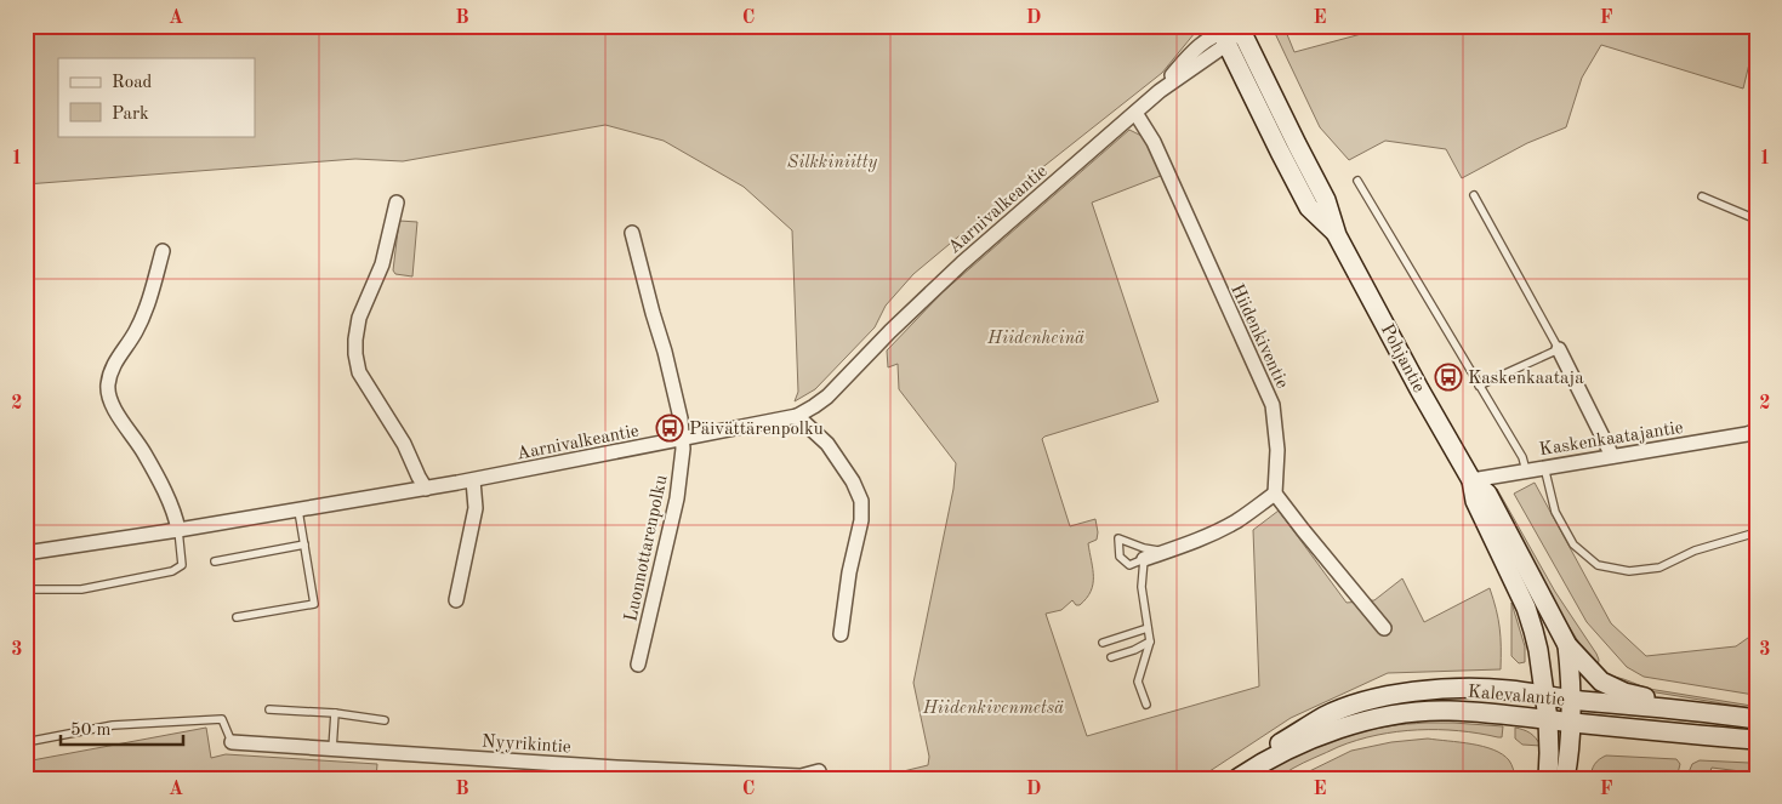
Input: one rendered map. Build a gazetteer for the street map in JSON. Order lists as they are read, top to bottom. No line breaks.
{"streets":{"main road":["Pohjantie","Kalevalantie"],"street":["Aarnivalkeantie","Hiidenkiventie","Kaskenkaatajantie","Luonnottarenpolku","Nyyrikintie"]},"crossings":[["Aarnivalkeantie","Hiidenkiventie"],["Aarnivalkeantie","Pohjantie"],["Aarnivalkeantie","Luonnottarenpolku"],["Pohjantie","Kaskenkaatajantie"],["Pohjantie","Kalevalantie"]],"parks":["Silkkiniitty","Hiidenheinä","Hiidenkivenmetsä"],"places":{"bus stop":["Kaskenkaataja","Päivättärenpolku"]},"legend":["Road","Park"],"scale_bar":"50 m","grid":{"columns":["A","B","C","D","E","F"],"rows":["1","2","3"]}}
